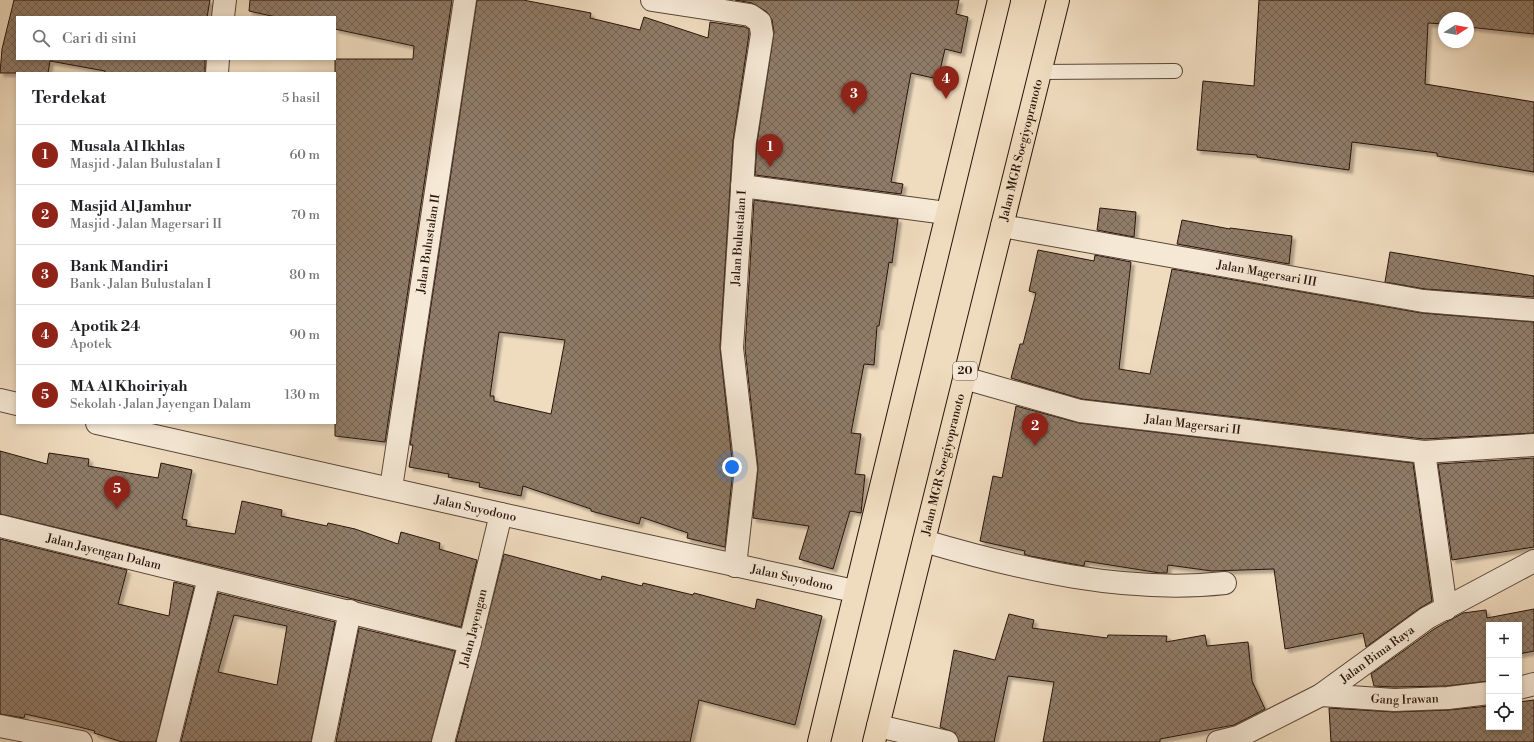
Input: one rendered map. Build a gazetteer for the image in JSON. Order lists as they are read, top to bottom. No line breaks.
{"streets":{"highway":["Jalan MGR Soegiyopranoto","20"],"street":["Jalan Bulustalan I","Jalan Bulustalan II","Jalan Magersari III","Jalan Magersari II","Jalan Suyodono","Jalan Jayengan Dalam","Jalan Jayengan","Jalan Bima Raya","Gang Irawan"]},"crossings":[["Jalan MGR Soegiyopranoto","Jalan Magersari III"],["Jalan MGR Soegiyopranoto","Jalan Magersari II"],["Jalan Bulustalan I","Jalan Suyodono"],["Jalan Bulustalan II","Jalan Suyodono"],["Jalan Suyodono","Jalan Jayengan"],["Jalan Jayengan Dalam","Jalan Jayengan"],["Jalan Bima Raya","Gang Irawan"]],"north":"right","page":{"search":"Cari di sini","pins":["4","3","1","2","5"],"heading":["Terdekat","5 hasil"],"list":[{"mark":"1","name":"Musala Al Ikhlas","note":"Masjid · Jalan Bulustalan I","value":"60 m"},{"mark":"2","name":"Masjid Al Jamhur","note":"Masjid · Jalan Magersari II","value":"70 m"},{"mark":"3","name":"Bank Mandiri","note":"Bank · Jalan Bulustalan I","value":"80 m"},{"mark":"4","name":"Apotik 24","note":"Apotek","value":"90 m"},{"mark":"5","name":"MA Al Khoiriyah","note":"Sekolah · Jalan Jayengan Dalam","value":"130 m"}],"map_buttons":["+","−"]}}
